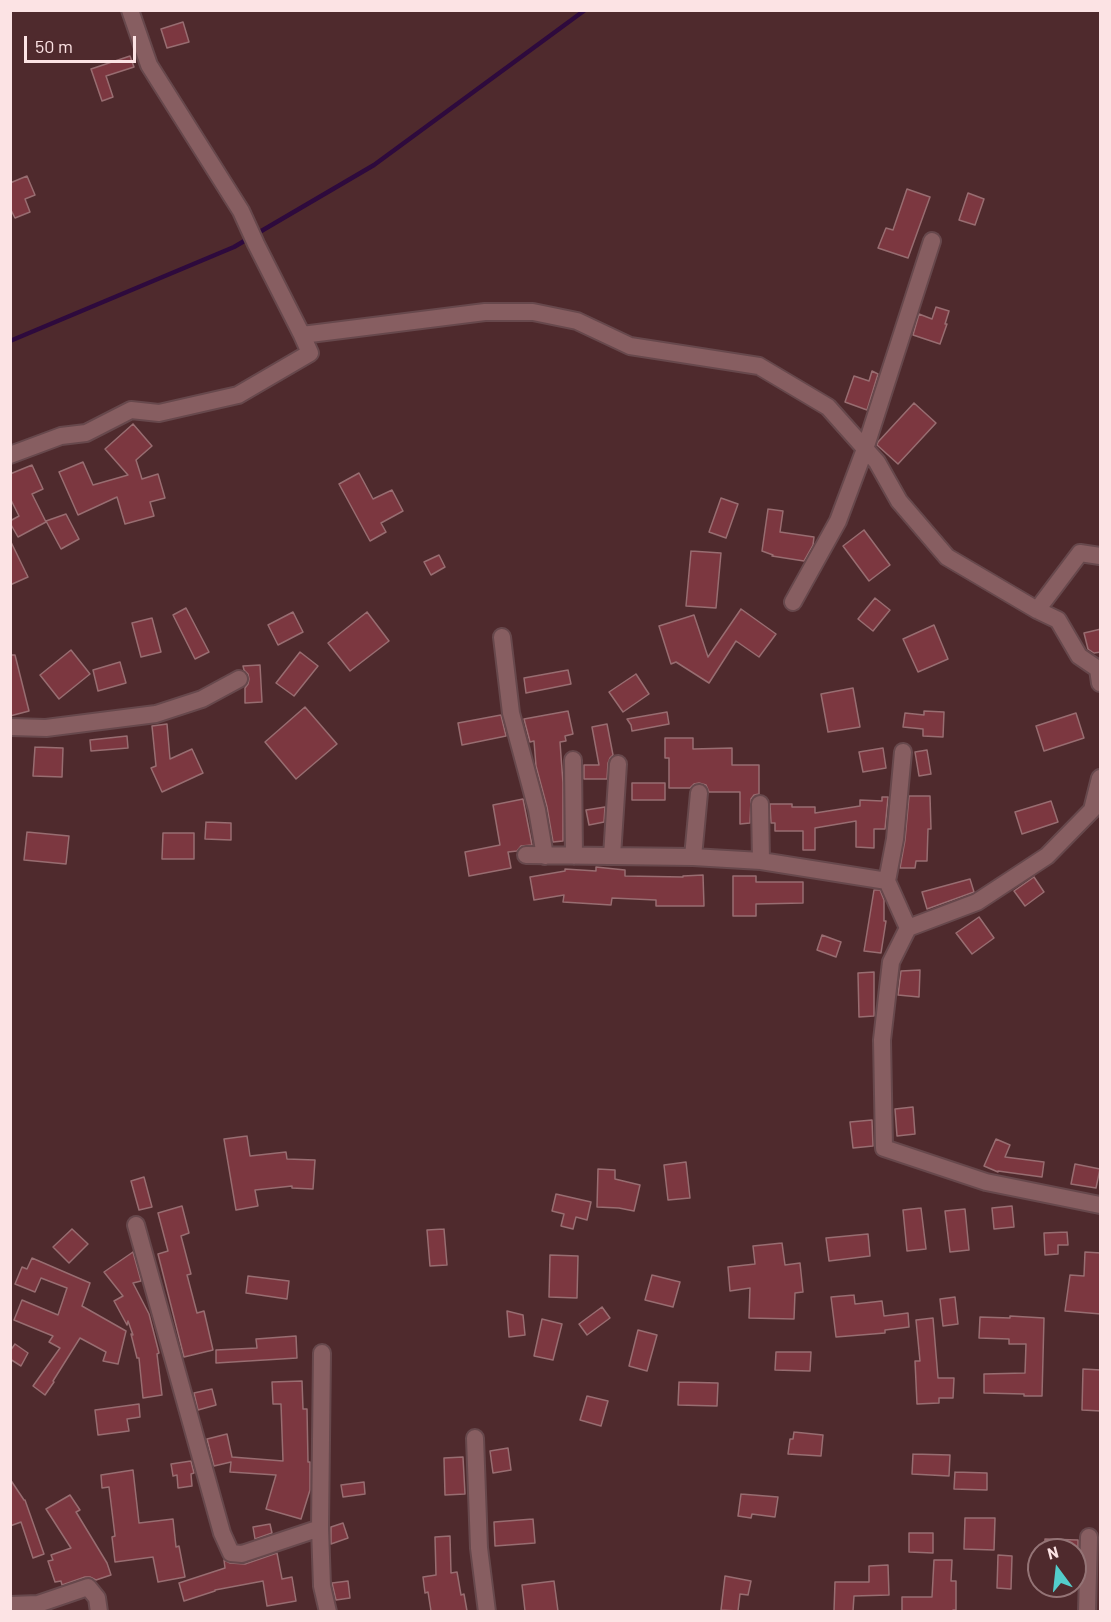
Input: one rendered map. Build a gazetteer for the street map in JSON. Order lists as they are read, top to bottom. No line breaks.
{"scale_bar":"50 m","north":"top"}
